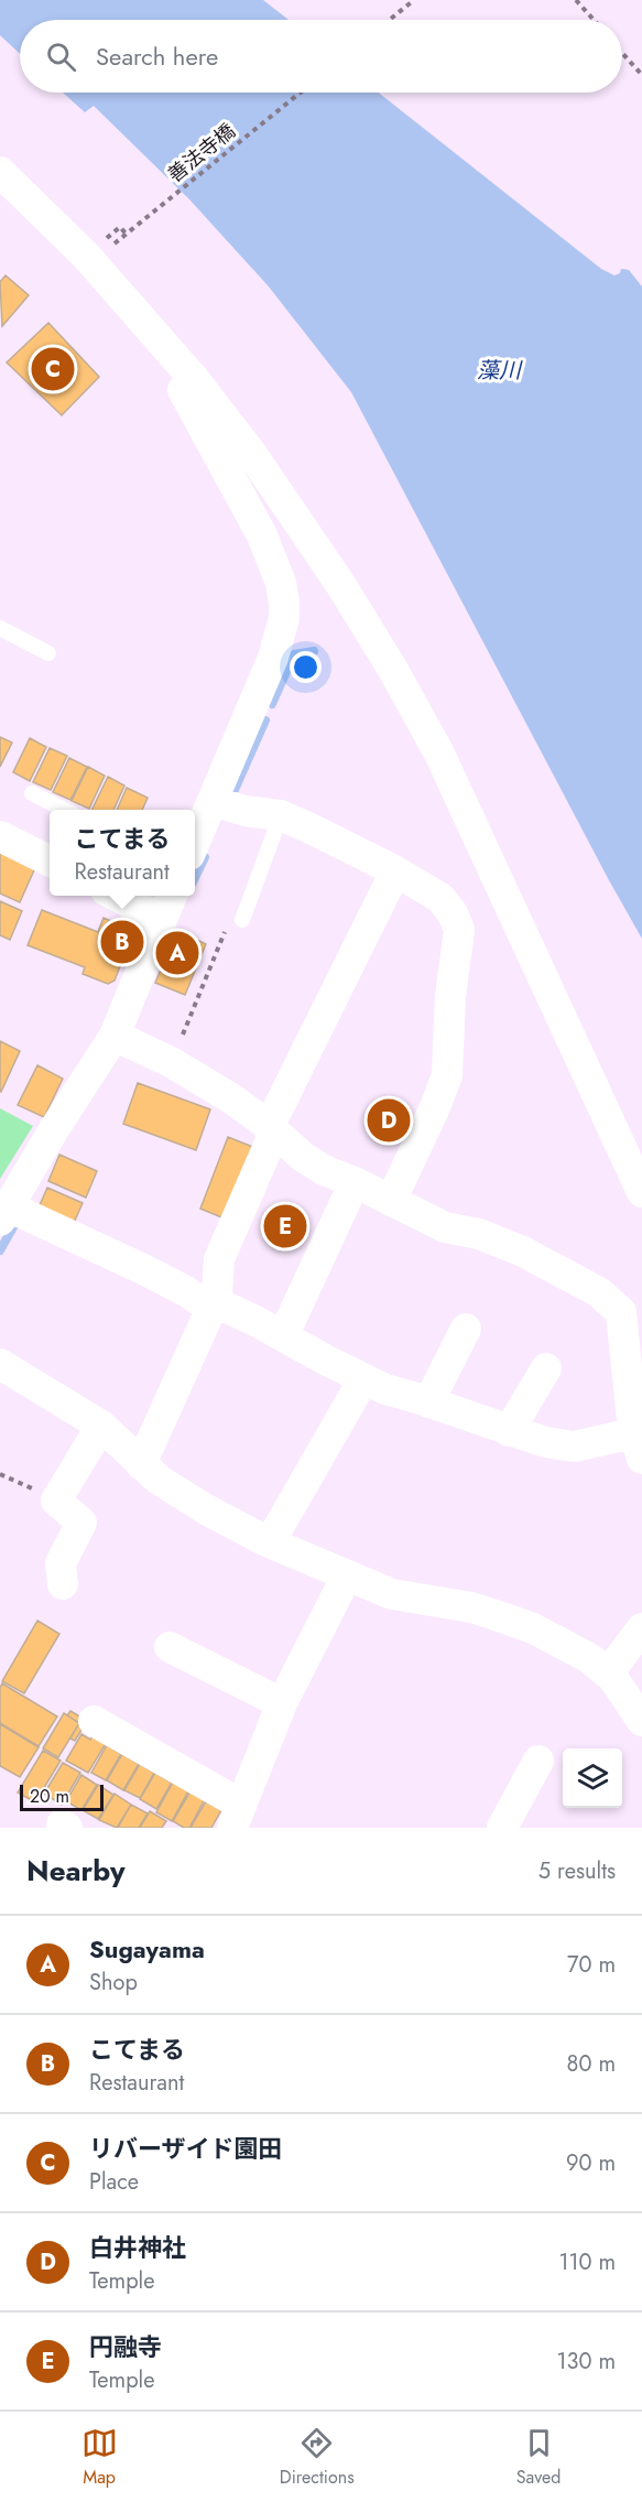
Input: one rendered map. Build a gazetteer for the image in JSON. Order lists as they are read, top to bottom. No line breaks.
{"streets":{"path":["善法寺橋"]},"water":["藻川"],"scale_bar":"20 m","page":{"search":"Search here","pins":["C","B","A","D","E"],"popup":["こてまる","Restaurant"],"scale":"20 m","heading":["Nearby","5 results"],"list":[{"mark":"A","name":"Sugayama","note":"Shop","value":"70 m"},{"mark":"B","name":"こてまる","note":"Restaurant","value":"80 m"},{"mark":"C","name":"リバーザイド園田","note":"Place","value":"90 m"},{"mark":"D","name":"白井神社","note":"Temple","value":"110 m"},{"mark":"E","name":"円融寺","note":"Temple","value":"130 m"}],"nav":["Map","Directions","Saved"]}}
